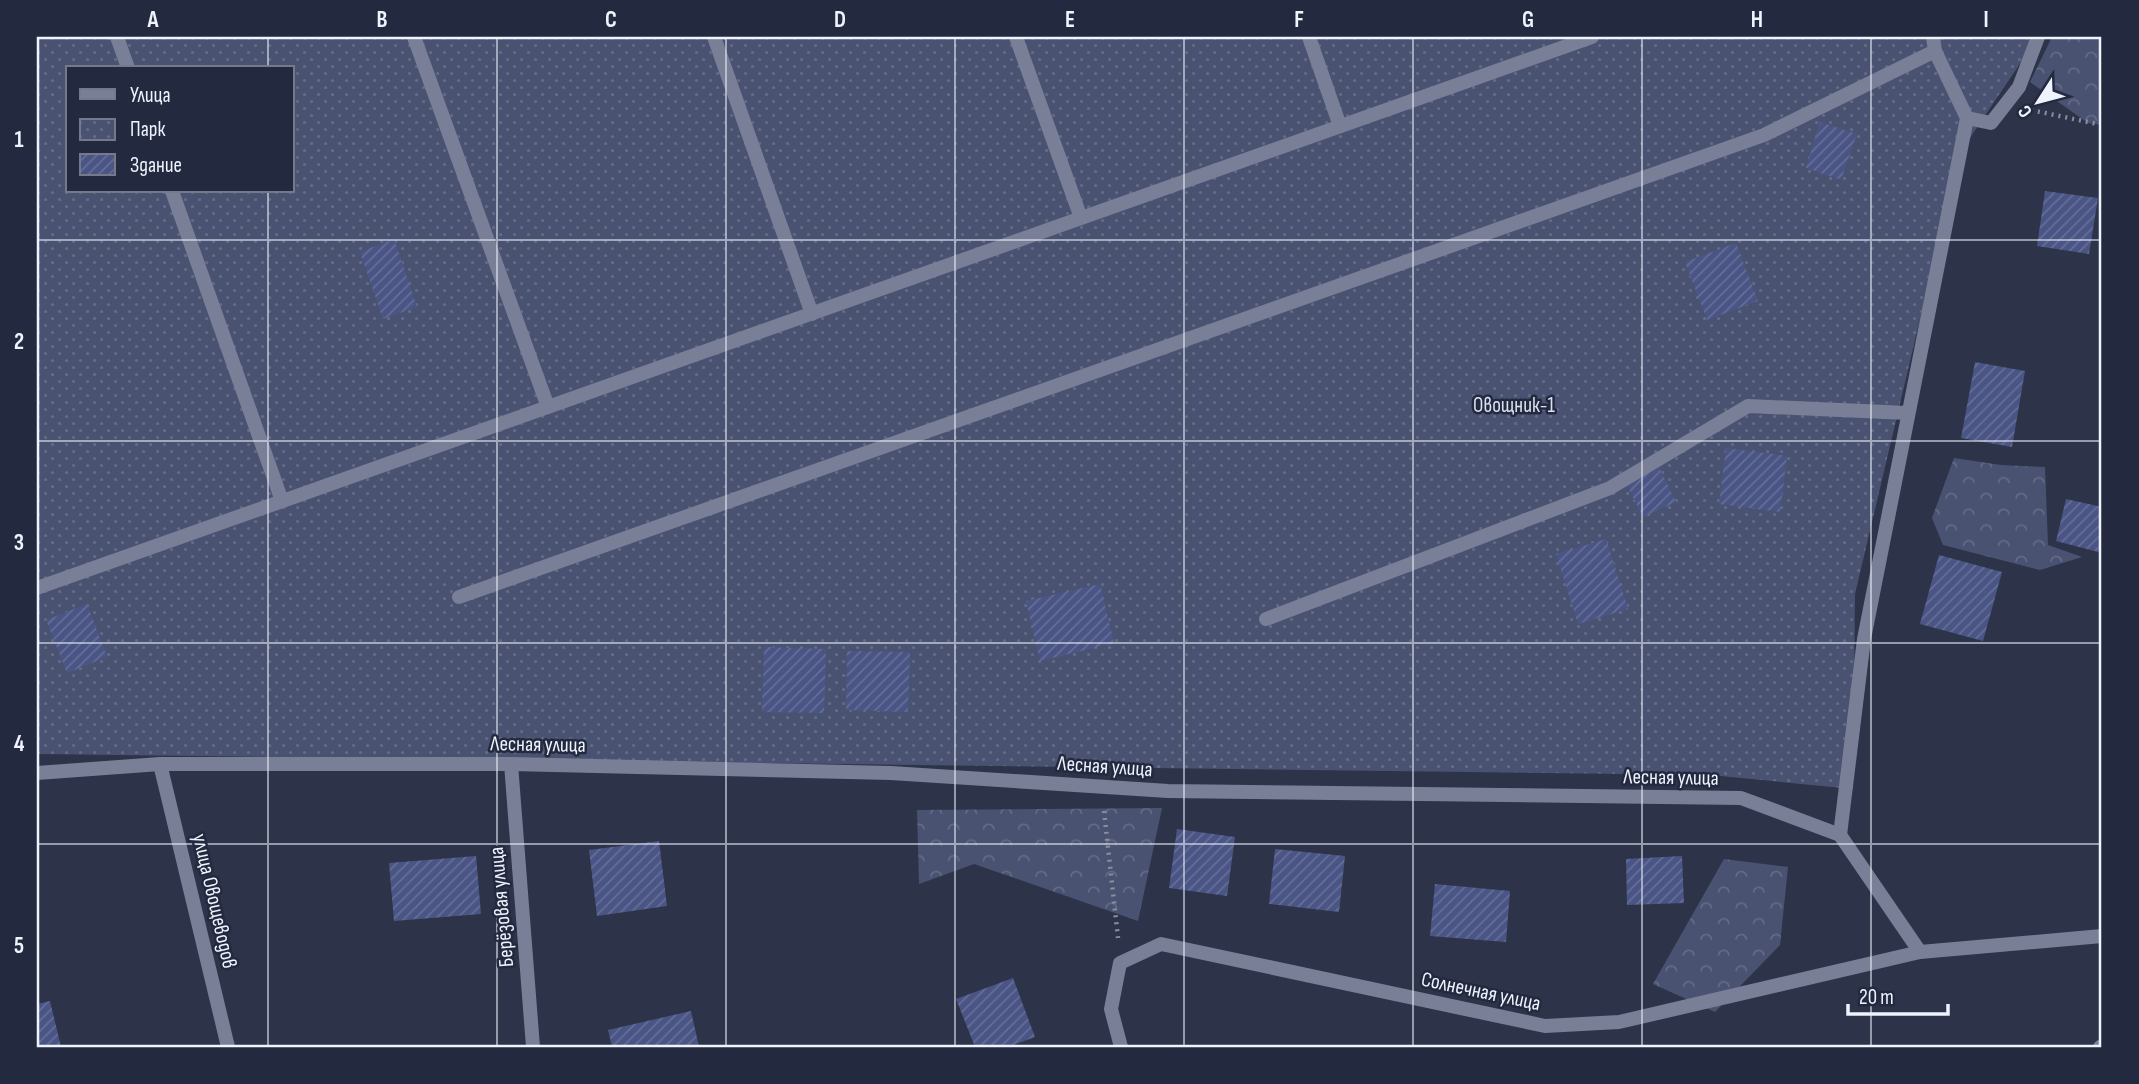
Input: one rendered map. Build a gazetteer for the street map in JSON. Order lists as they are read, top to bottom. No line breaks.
{"streets":{"street":["Лесная улица","улица Овощеводов","Берёзовая улица","Солнечная улица"]},"crossings":[["Лесная улица","улица Овощеводов"],["Лесная улица","Берёзовая улица"]],"parks":["Овощник-1"],"legend":["Улица","Парк","Здание"],"scale_bar":"20 m","north":"bottom left","grid":{"columns":["A","B","C","D","E","F","G","H","I"],"rows":["1","2","3","4","5"]}}
